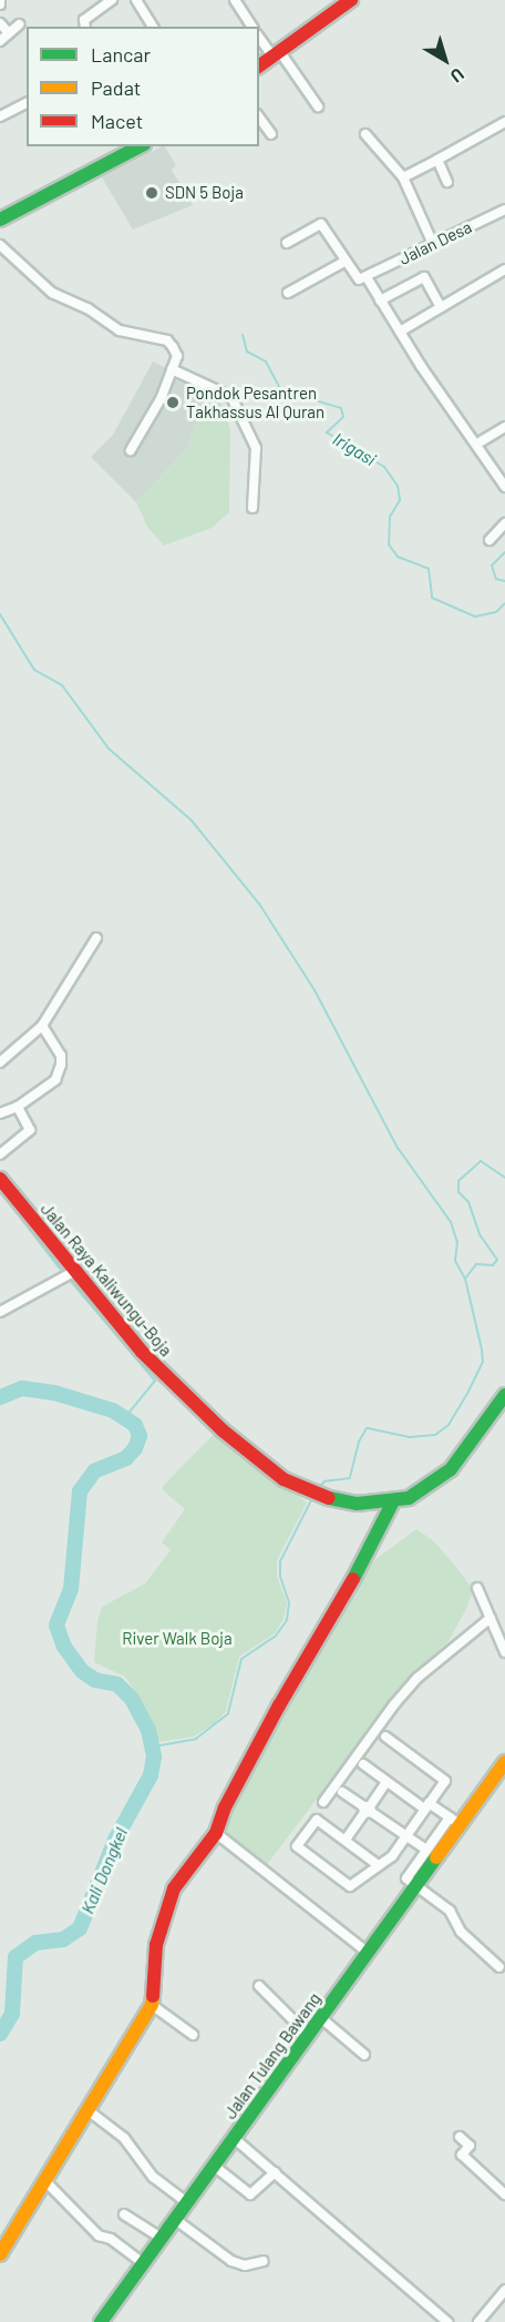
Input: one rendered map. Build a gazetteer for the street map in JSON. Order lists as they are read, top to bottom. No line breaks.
{"streets":{"street":["Jalan Desa","Jalan Raya Kaliwungu-Boja","Jalan Tulang Bawang"]},"water":["Irigasi","Kali Dongkel"],"parks":["River Walk Boja"],"places":["SDN 5 Boja","Pondok Pesantren Takhassus Al Quran"],"legend":["Lancar","Padat","Macet"],"north":"bottom right"}
